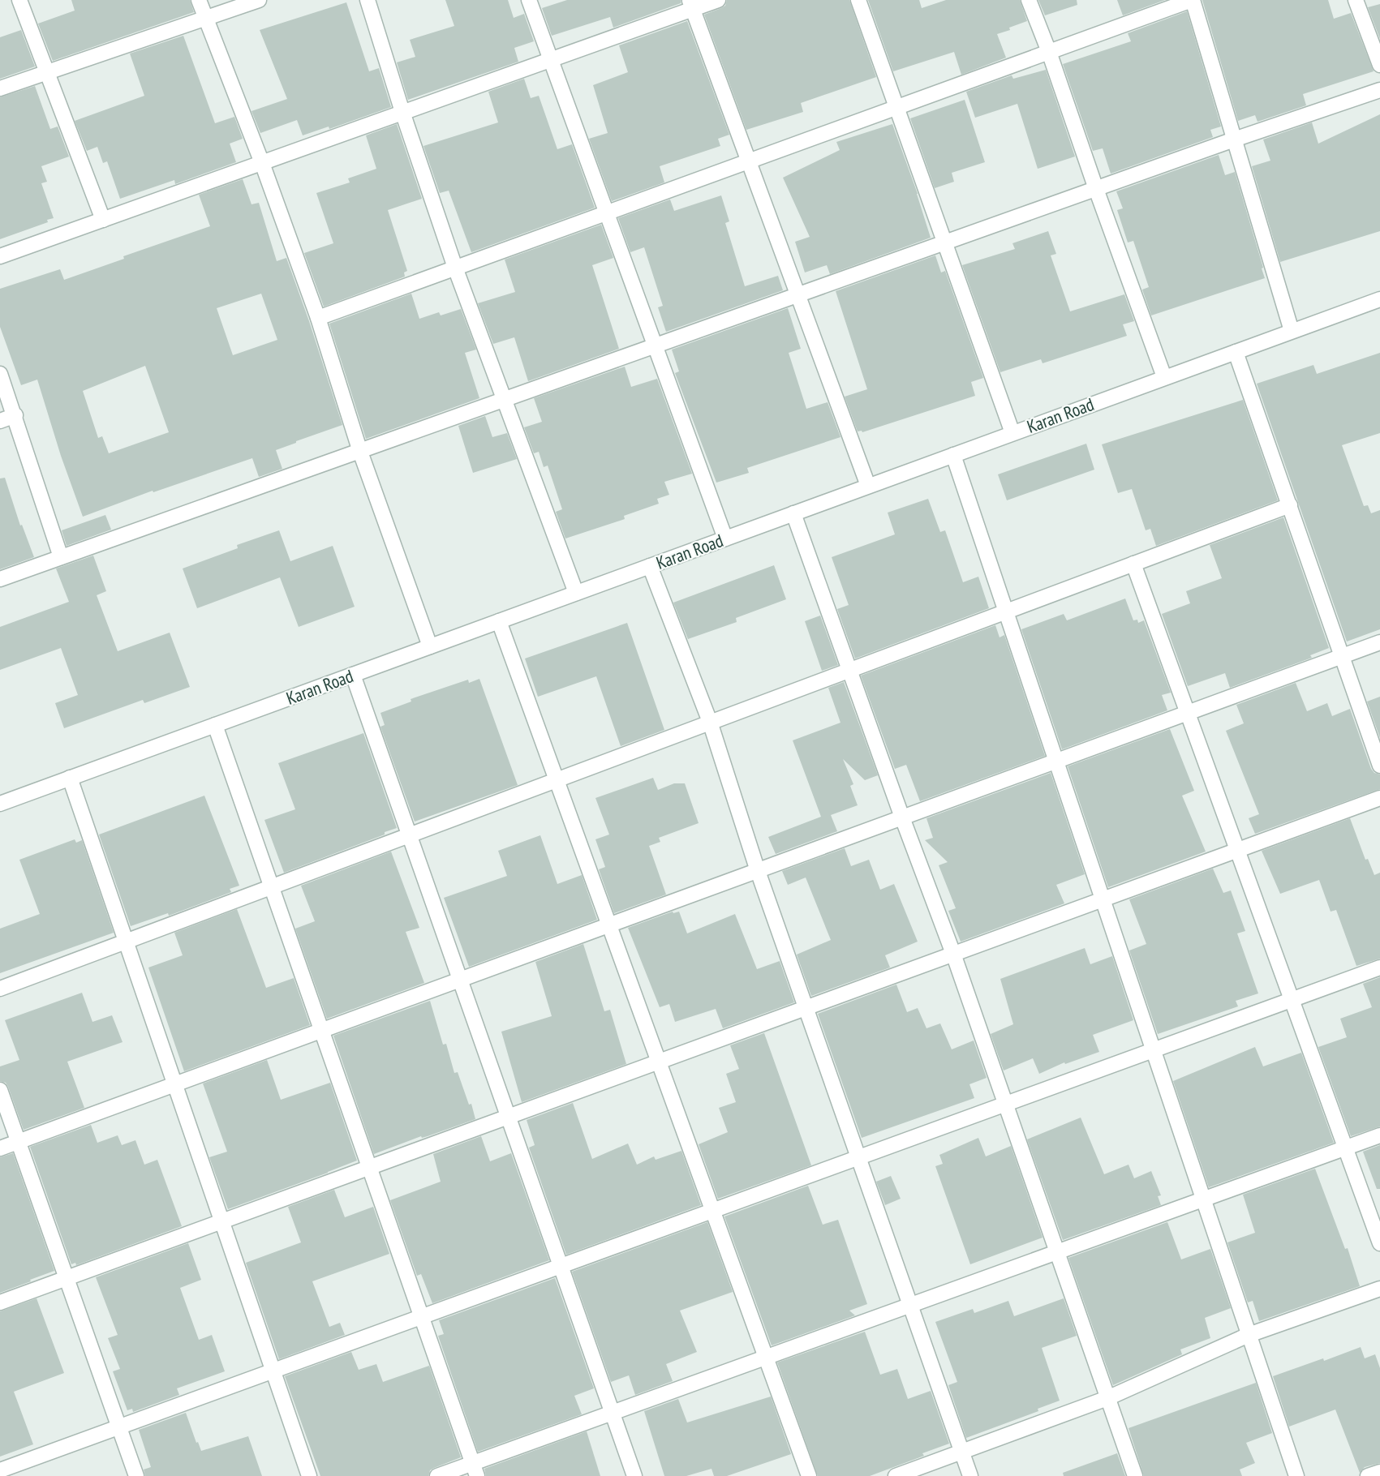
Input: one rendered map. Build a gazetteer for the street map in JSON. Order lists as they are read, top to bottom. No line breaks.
{"streets":{"street":["Karan Road"]}}
